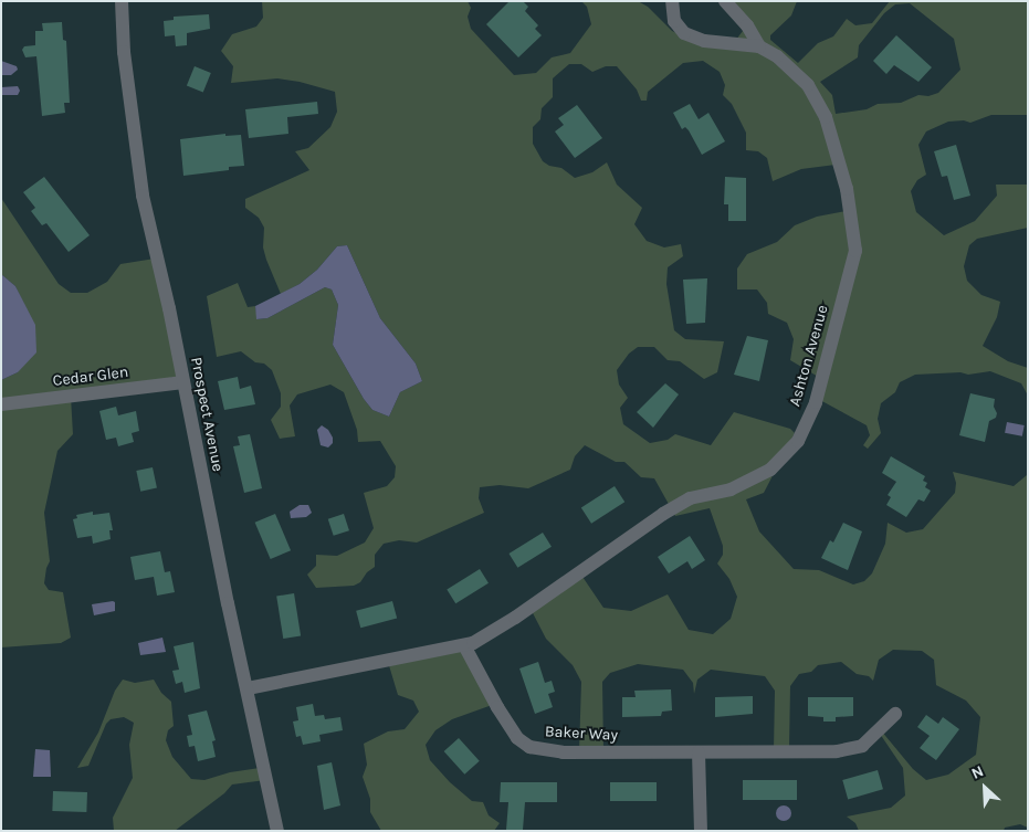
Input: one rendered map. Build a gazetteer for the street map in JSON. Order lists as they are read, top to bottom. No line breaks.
{"streets":{"street":["Ashton Avenue","Cedar Glen","Prospect Avenue","Baker Way"]},"crossings":[["Ashton Avenue","Baker Way"],["Cedar Glen","Prospect Avenue"]],"north":"top left"}
